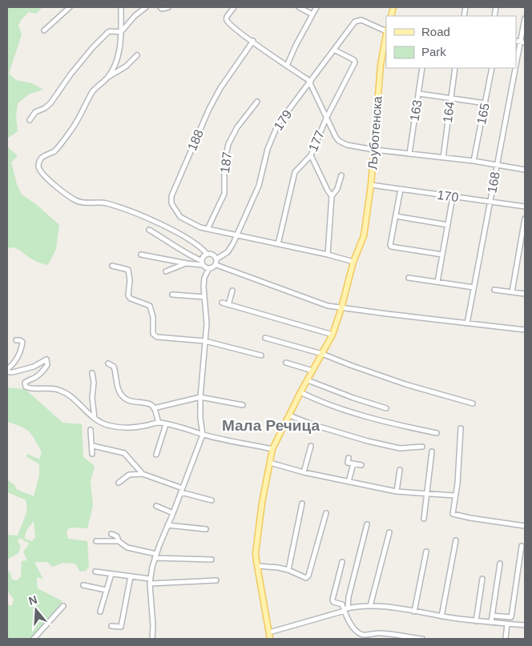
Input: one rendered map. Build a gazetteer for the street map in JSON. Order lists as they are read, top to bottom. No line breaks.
{"streets":{"main road":["Љуботенска"],"street":["163","164","165","179","188","177","187","168","170"]},"crossings":[["179","188"],["179","177"],["Љуботенска","188"],["Љуботенска","170"],["188","177"],["188","187"],["168","170"]],"districts":["Мала Речица"],"legend":["Road","Park"],"north":"top"}
